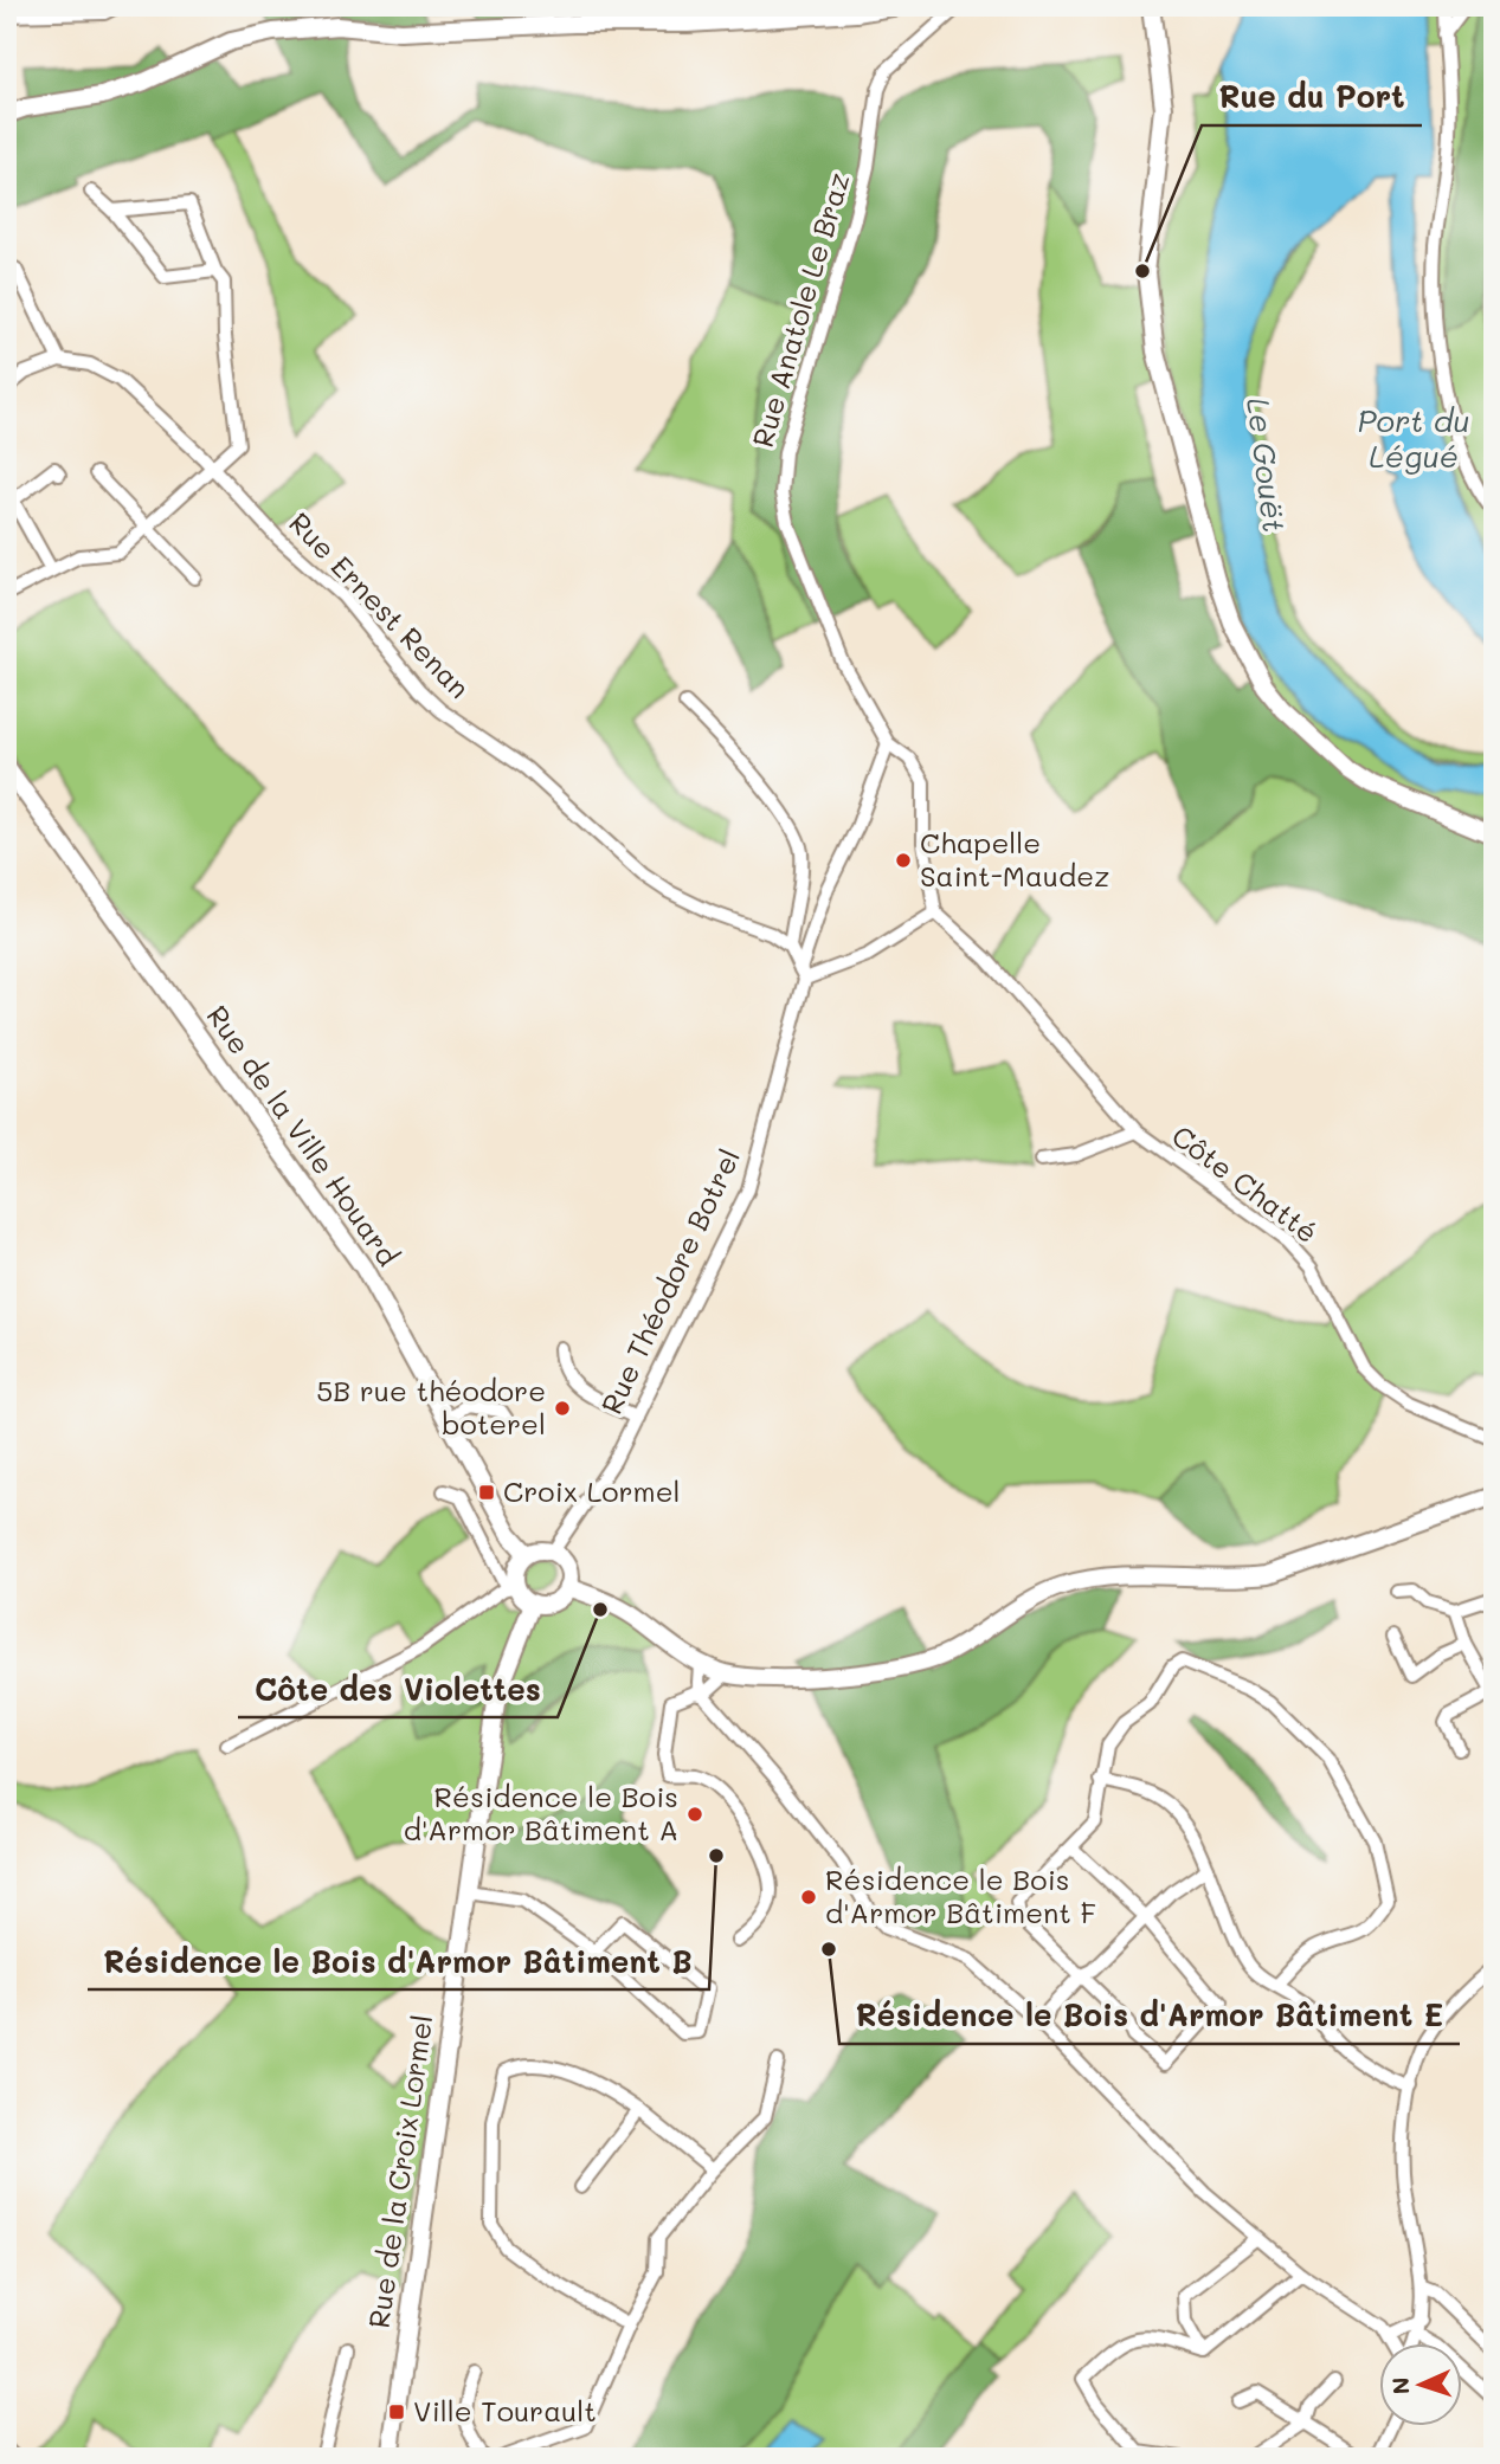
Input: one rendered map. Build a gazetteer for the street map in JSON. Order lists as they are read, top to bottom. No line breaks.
{"streets":{"street":["Rue Anatole Le Braz","Rue Ernest Renan","Rue de la Ville Houard","Côte Chatté","Rue Théodore Botrel","Rue de la Croix Lormel"]},"crossings":[["Rue Anatole Le Braz","Côte Chatté"],["Rue de la Ville Houard","Rue Théodore Botrel"],["Rue de la Ville Houard","Rue de la Croix Lormel"],["Rue Théodore Botrel","Rue de la Croix Lormel"]],"water":["Port du Légué","Le Gouët"],"places":{"other":["Rue du Port","Chapelle Saint-Maudez","5B rue théodore boterel","Côte des Violettes","Résidence le Bois d'Armor Bâtiment A","Résidence le Bois d'Armor Bâtiment B","Résidence le Bois d'Armor Bâtiment F","Résidence le Bois d'Armor Bâtiment E"],"transit":["Croix Lormel","Ville Tourault"]},"north":"left"}
